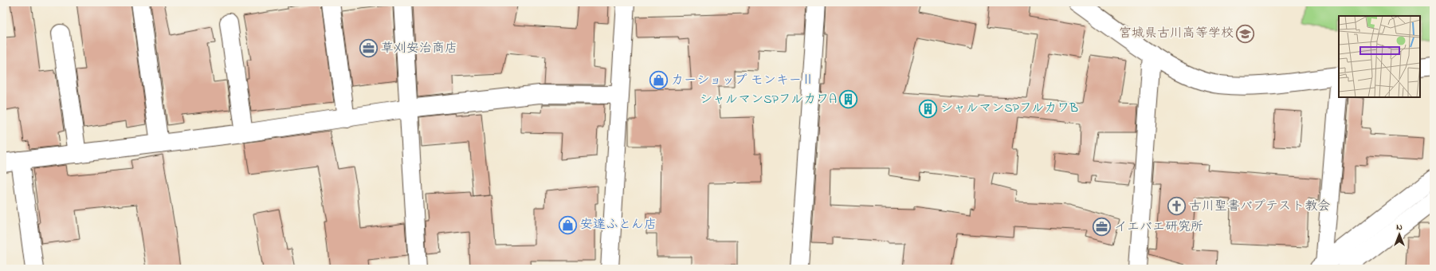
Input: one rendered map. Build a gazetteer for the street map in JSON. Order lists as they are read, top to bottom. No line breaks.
{"places":{"school or university":["宮城県古川高等学校"],"office":["草刈安治商店","イエバエ研究所"],"shop":["カーショップ モンキーⅡ","安達ふとん店"],"building":["シャルマンSPフルカワA","シャルマンSPフルカワB"],"church":["古川聖書バプテスト教会"]},"north":"top"}
